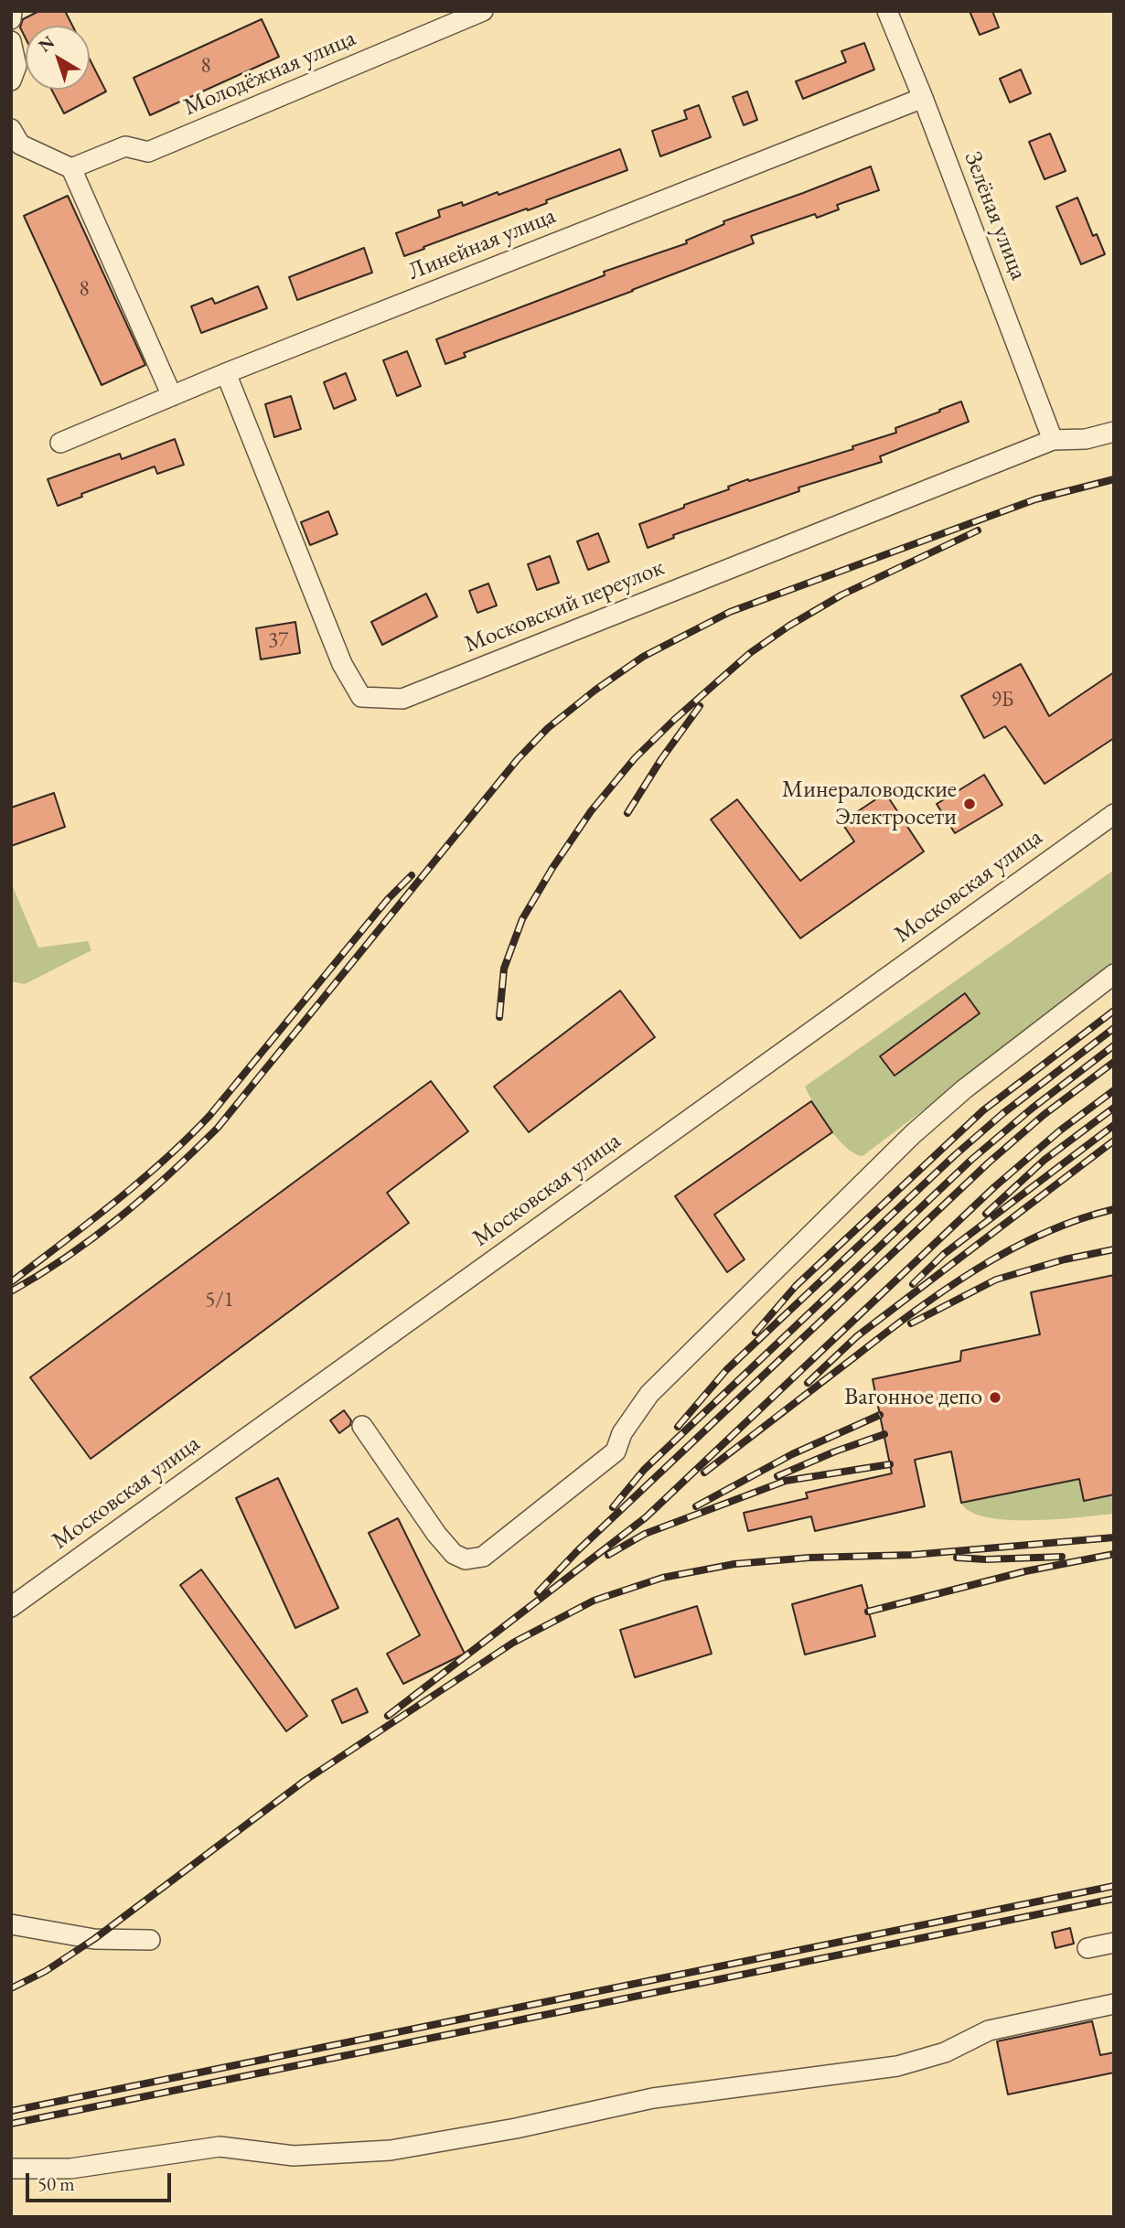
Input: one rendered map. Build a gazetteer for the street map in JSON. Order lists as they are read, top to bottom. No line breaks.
{"streets":{"street":["Молодёжная улица","Зелёная улица","Линейная улица","Московский переулок","Московская улица"]},"crossings":[["Зелёная улица","Линейная улица"],["Зелёная улица","Московский переулок"],["Линейная улица","Московский переулок"]],"places":["Минераловодские Электросети","Вагонное депо"],"house_numbers":["8","8","37","9Б","5/1"],"scale_bar":"50 m","north":"top left"}
